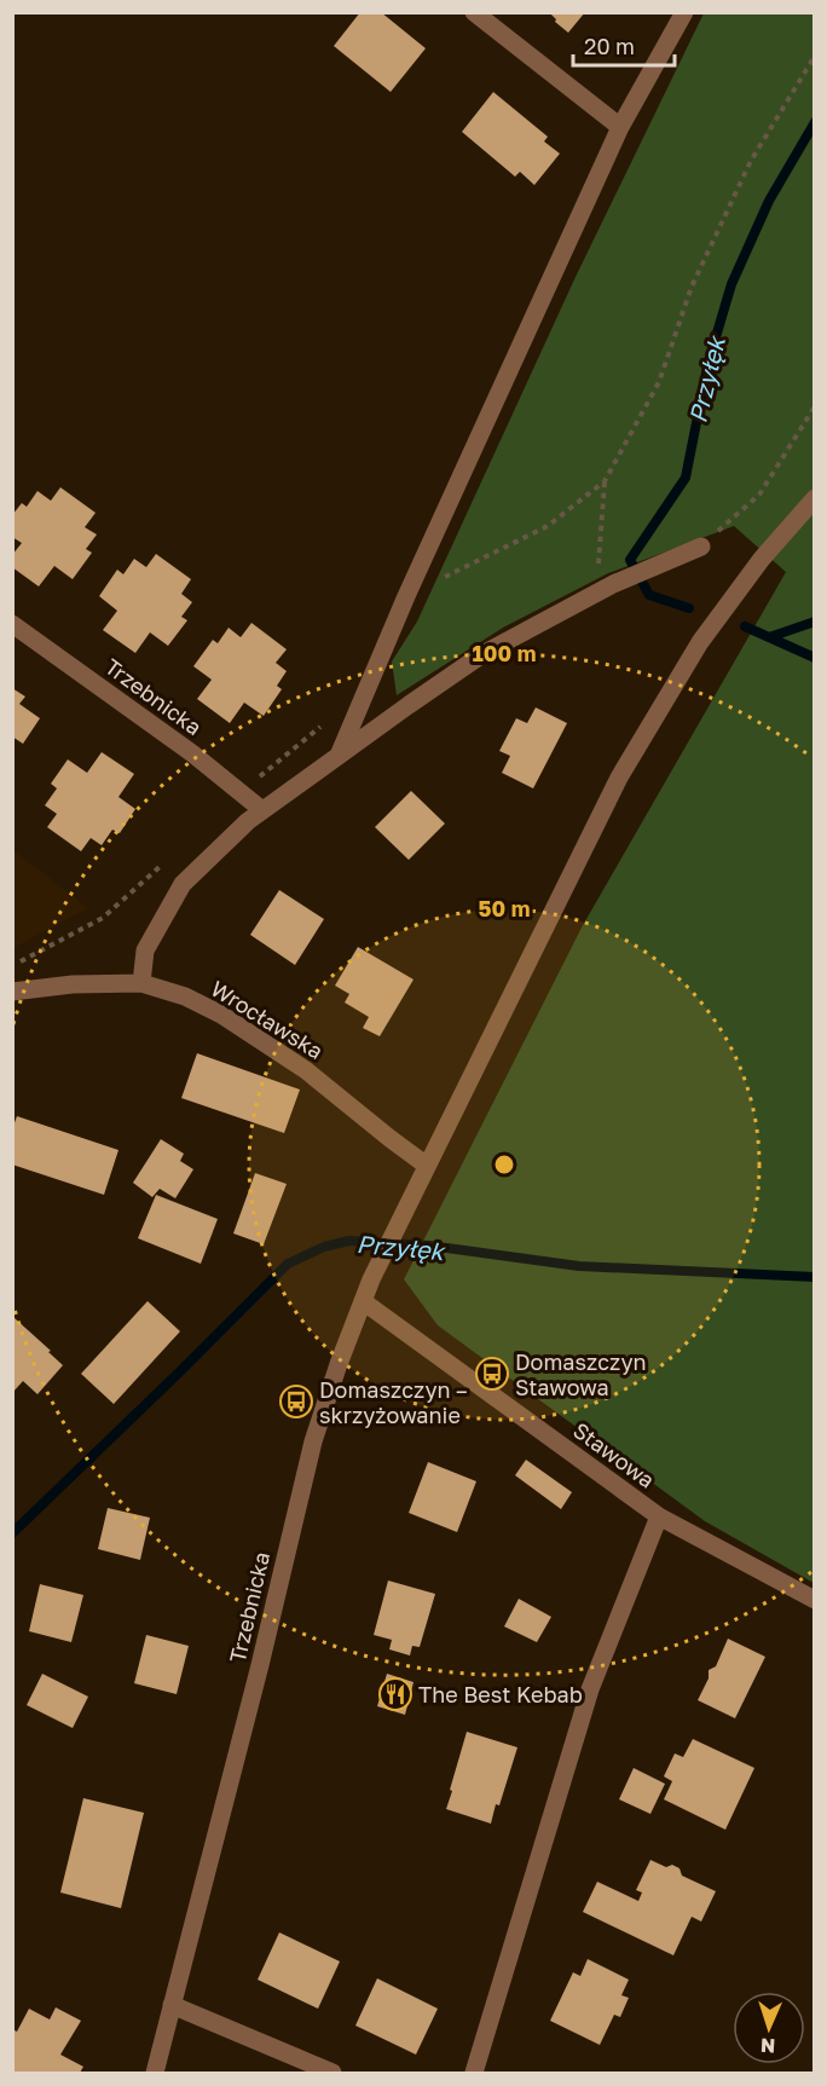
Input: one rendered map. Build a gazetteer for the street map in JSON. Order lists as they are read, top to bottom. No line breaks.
{"streets":{"street":["Trzebnicka","Wrocławska","Stawowa"]},"crossings":[["Trzebnicka","Wrocławska"],["Trzebnicka","Stawowa"]],"water":["Przyłęk"],"places":{"bus stop":["Domaszczyn Stawowa","Domaszczyn – skrzyżowanie"],"restaurant":["The Best Kebab"]},"scale_bar":"20 m","north":"bottom","rings":["100 m","50 m"]}
